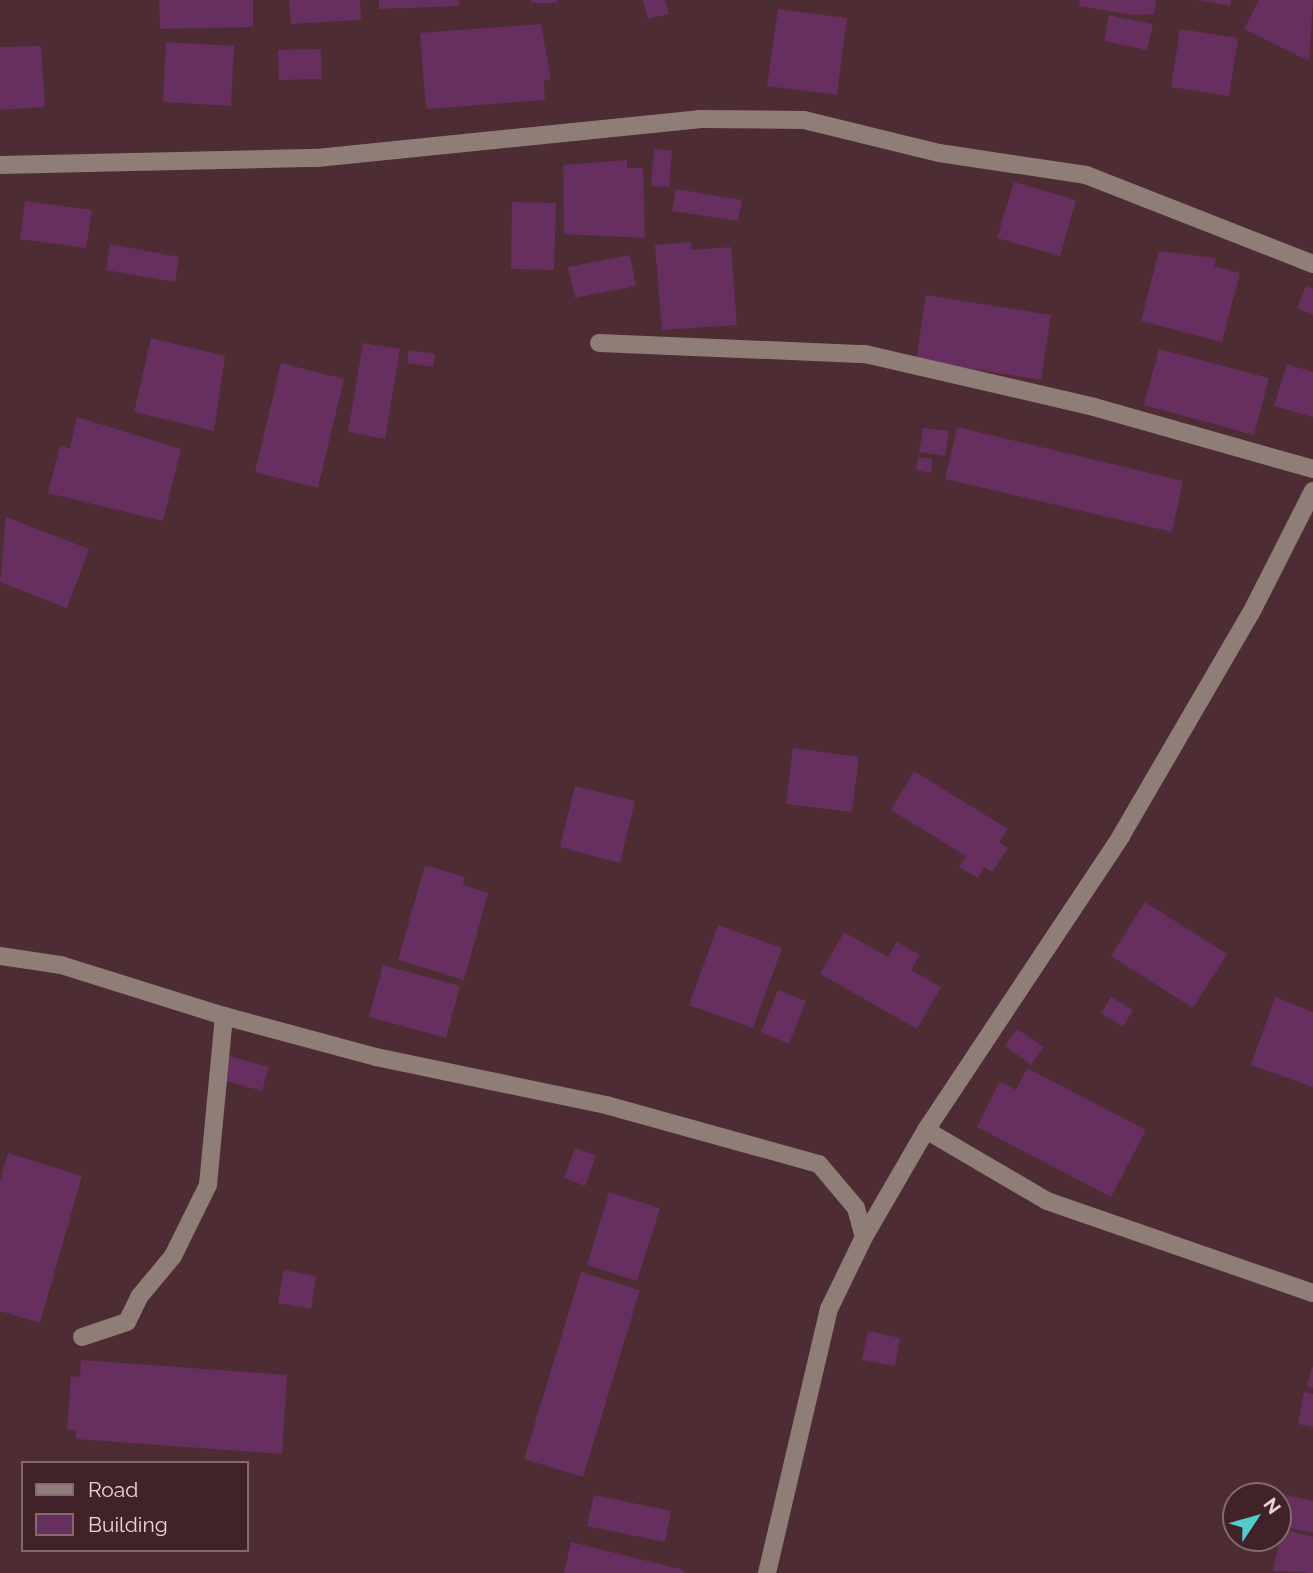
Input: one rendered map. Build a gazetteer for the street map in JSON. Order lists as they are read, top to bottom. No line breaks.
{"legend":["Road","Building"],"north":"top right"}
